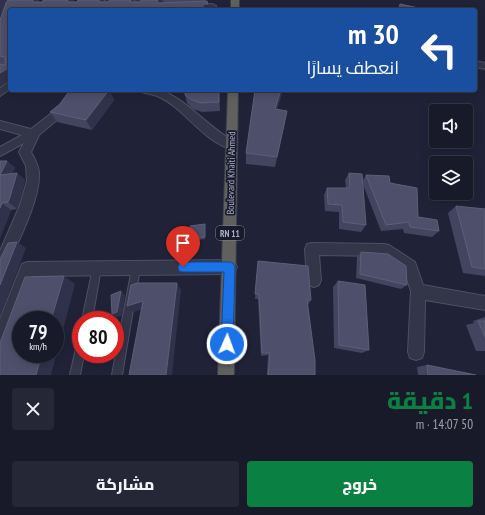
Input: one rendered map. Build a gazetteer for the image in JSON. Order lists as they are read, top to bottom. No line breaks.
{"streets":{"highway":["Boulevard Khaiti Ahmed","RN 11"]},"page":{"turn":["30 m","انعطف يسارًا"],"speed":"79 km/h","limit":"80","heading":["1 دقيقة","50 m · 14:07"],"buttons":["خروج","مشاركة"]}}
